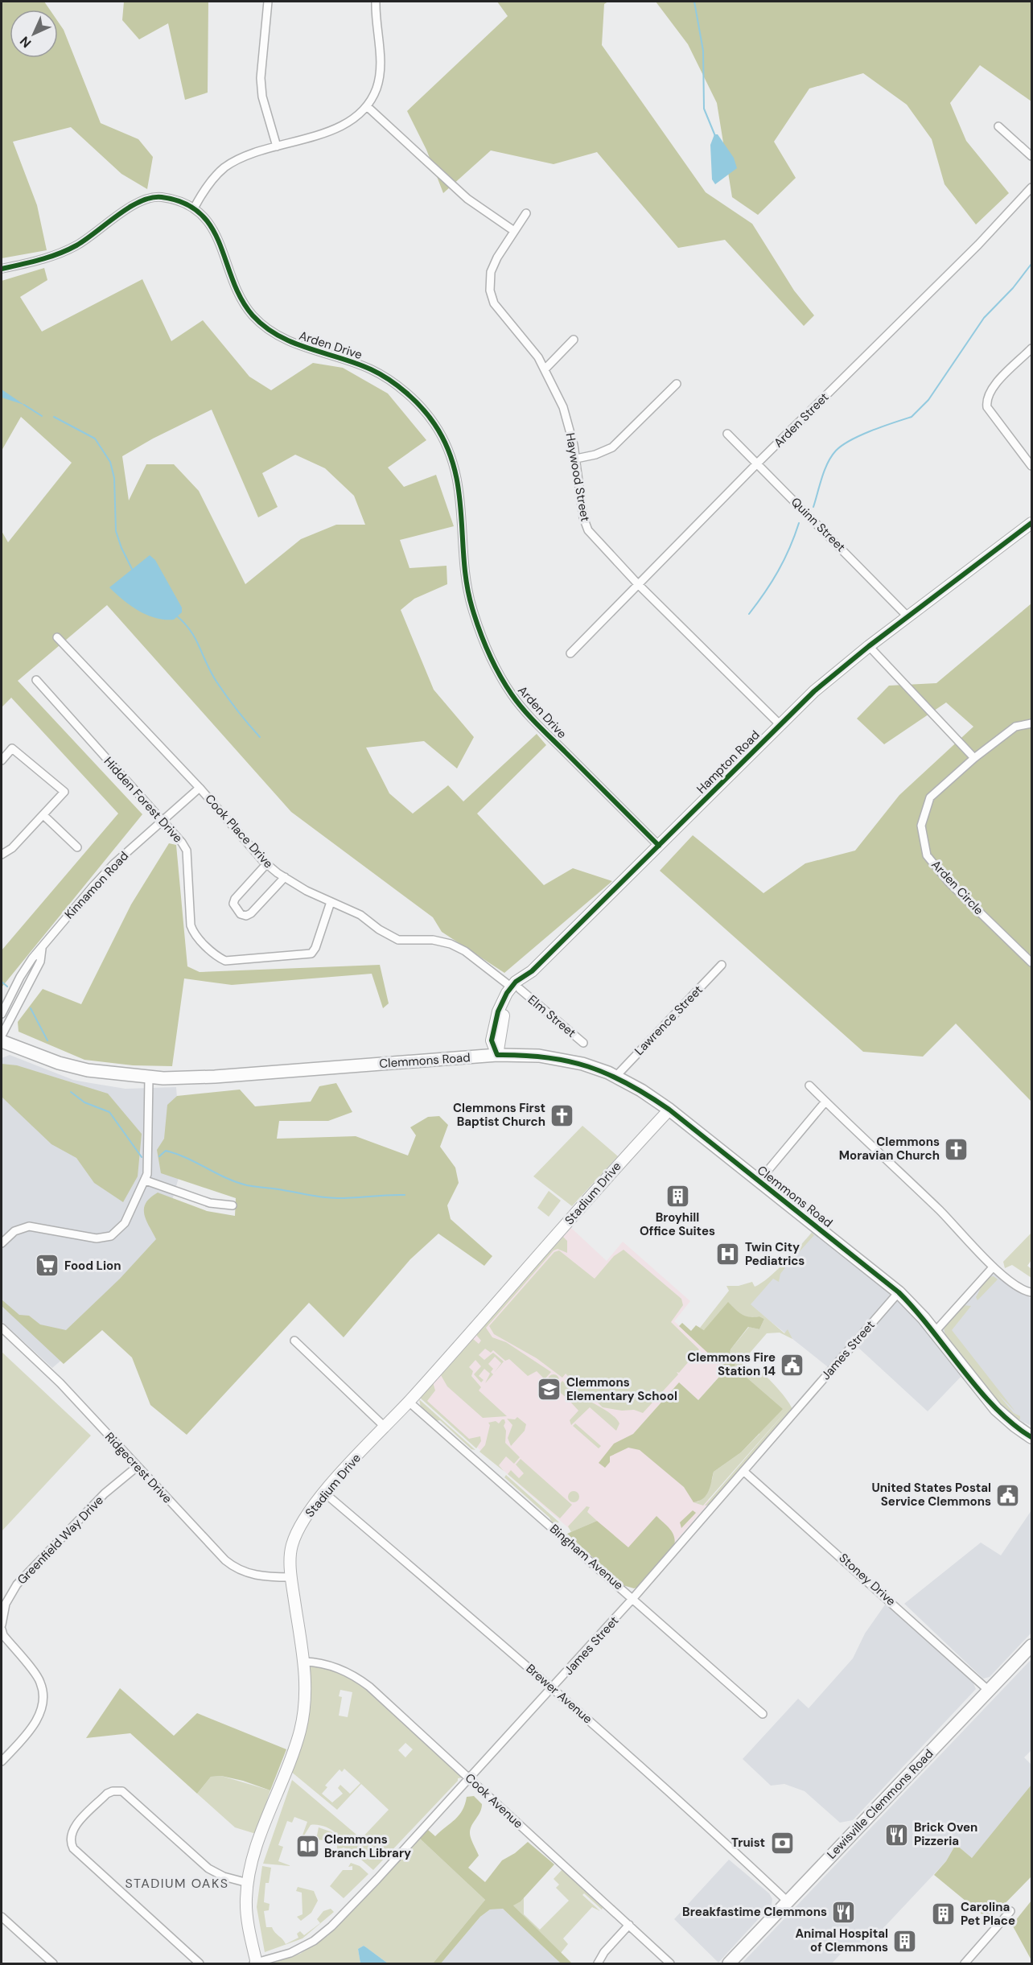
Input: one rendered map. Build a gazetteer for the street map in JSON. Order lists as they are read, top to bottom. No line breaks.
{"streets":{"main road":["Clemmons Road","Lewisville Clemmons Road"],"street":["Arden Drive","Arden Street","Haywood Street","Quinn Street","Hampton Road","Hidden Forest Drive","Cook Place Drive","Kinnamon Road","Arden Circle","Elm Street","Lawrence Street","Stadium Drive","James Street","Ridgecrest Drive","Greenfield Way Drive","Bingham Avenue","Stoney Drive","Brewer Avenue","Cook Avenue"]},"crossings":[["Arden Drive","Hampton Road"],["Arden Street","Haywood Street"],["Arden Street","Quinn Street"],["Haywood Street","Hampton Road"],["Quinn Street","Hampton Road"],["Hampton Road","Cook Place Drive"],["Hampton Road","Elm Street"],["Hampton Road","Clemmons Road"],["Hidden Forest Drive","Cook Place Drive"],["Hidden Forest Drive","Kinnamon Road"],["Cook Place Drive","Kinnamon Road"],["Cook Place Drive","Elm Street"],["Lawrence Street","Clemmons Road"],["Clemmons Road","Stadium Drive"],["Clemmons Road","James Street"],["Stadium Drive","James Street"],["Stadium Drive","Ridgecrest Drive"],["Stadium Drive","Bingham Avenue"],["Stadium Drive","Brewer Avenue"],["Stadium Drive","Cook Avenue"],["James Street","Bingham Avenue"],["James Street","Stoney Drive"],["James Street","Brewer Avenue"],["James Street","Cook Avenue"],["Ridgecrest Drive","Greenfield Way Drive"],["Stoney Drive","Lewisville Clemmons Road"],["Brewer Avenue","Lewisville Clemmons Road"]],"districts":["STADIUM OAKS"],"places":{"church":["Clemmons First Baptist Church","Clemmons Moravian Church"],"building":["Broyhill Office Suites","Carolina Pet Place","Animal Hospital of Clemmons"],"hospital":["Twin City Pediatrics"],"supermarket":["Food Lion"],"public building":["Clemmons Fire Station 14","United States Postal Service Clemmons"],"school or university":["Clemmons Elementary School"],"restaurant":["Brick Oven Pizzeria","Breakfastime Clemmons"],"bank":["Truist"],"library":["Clemmons Branch Library"]},"north":"bottom left"}
